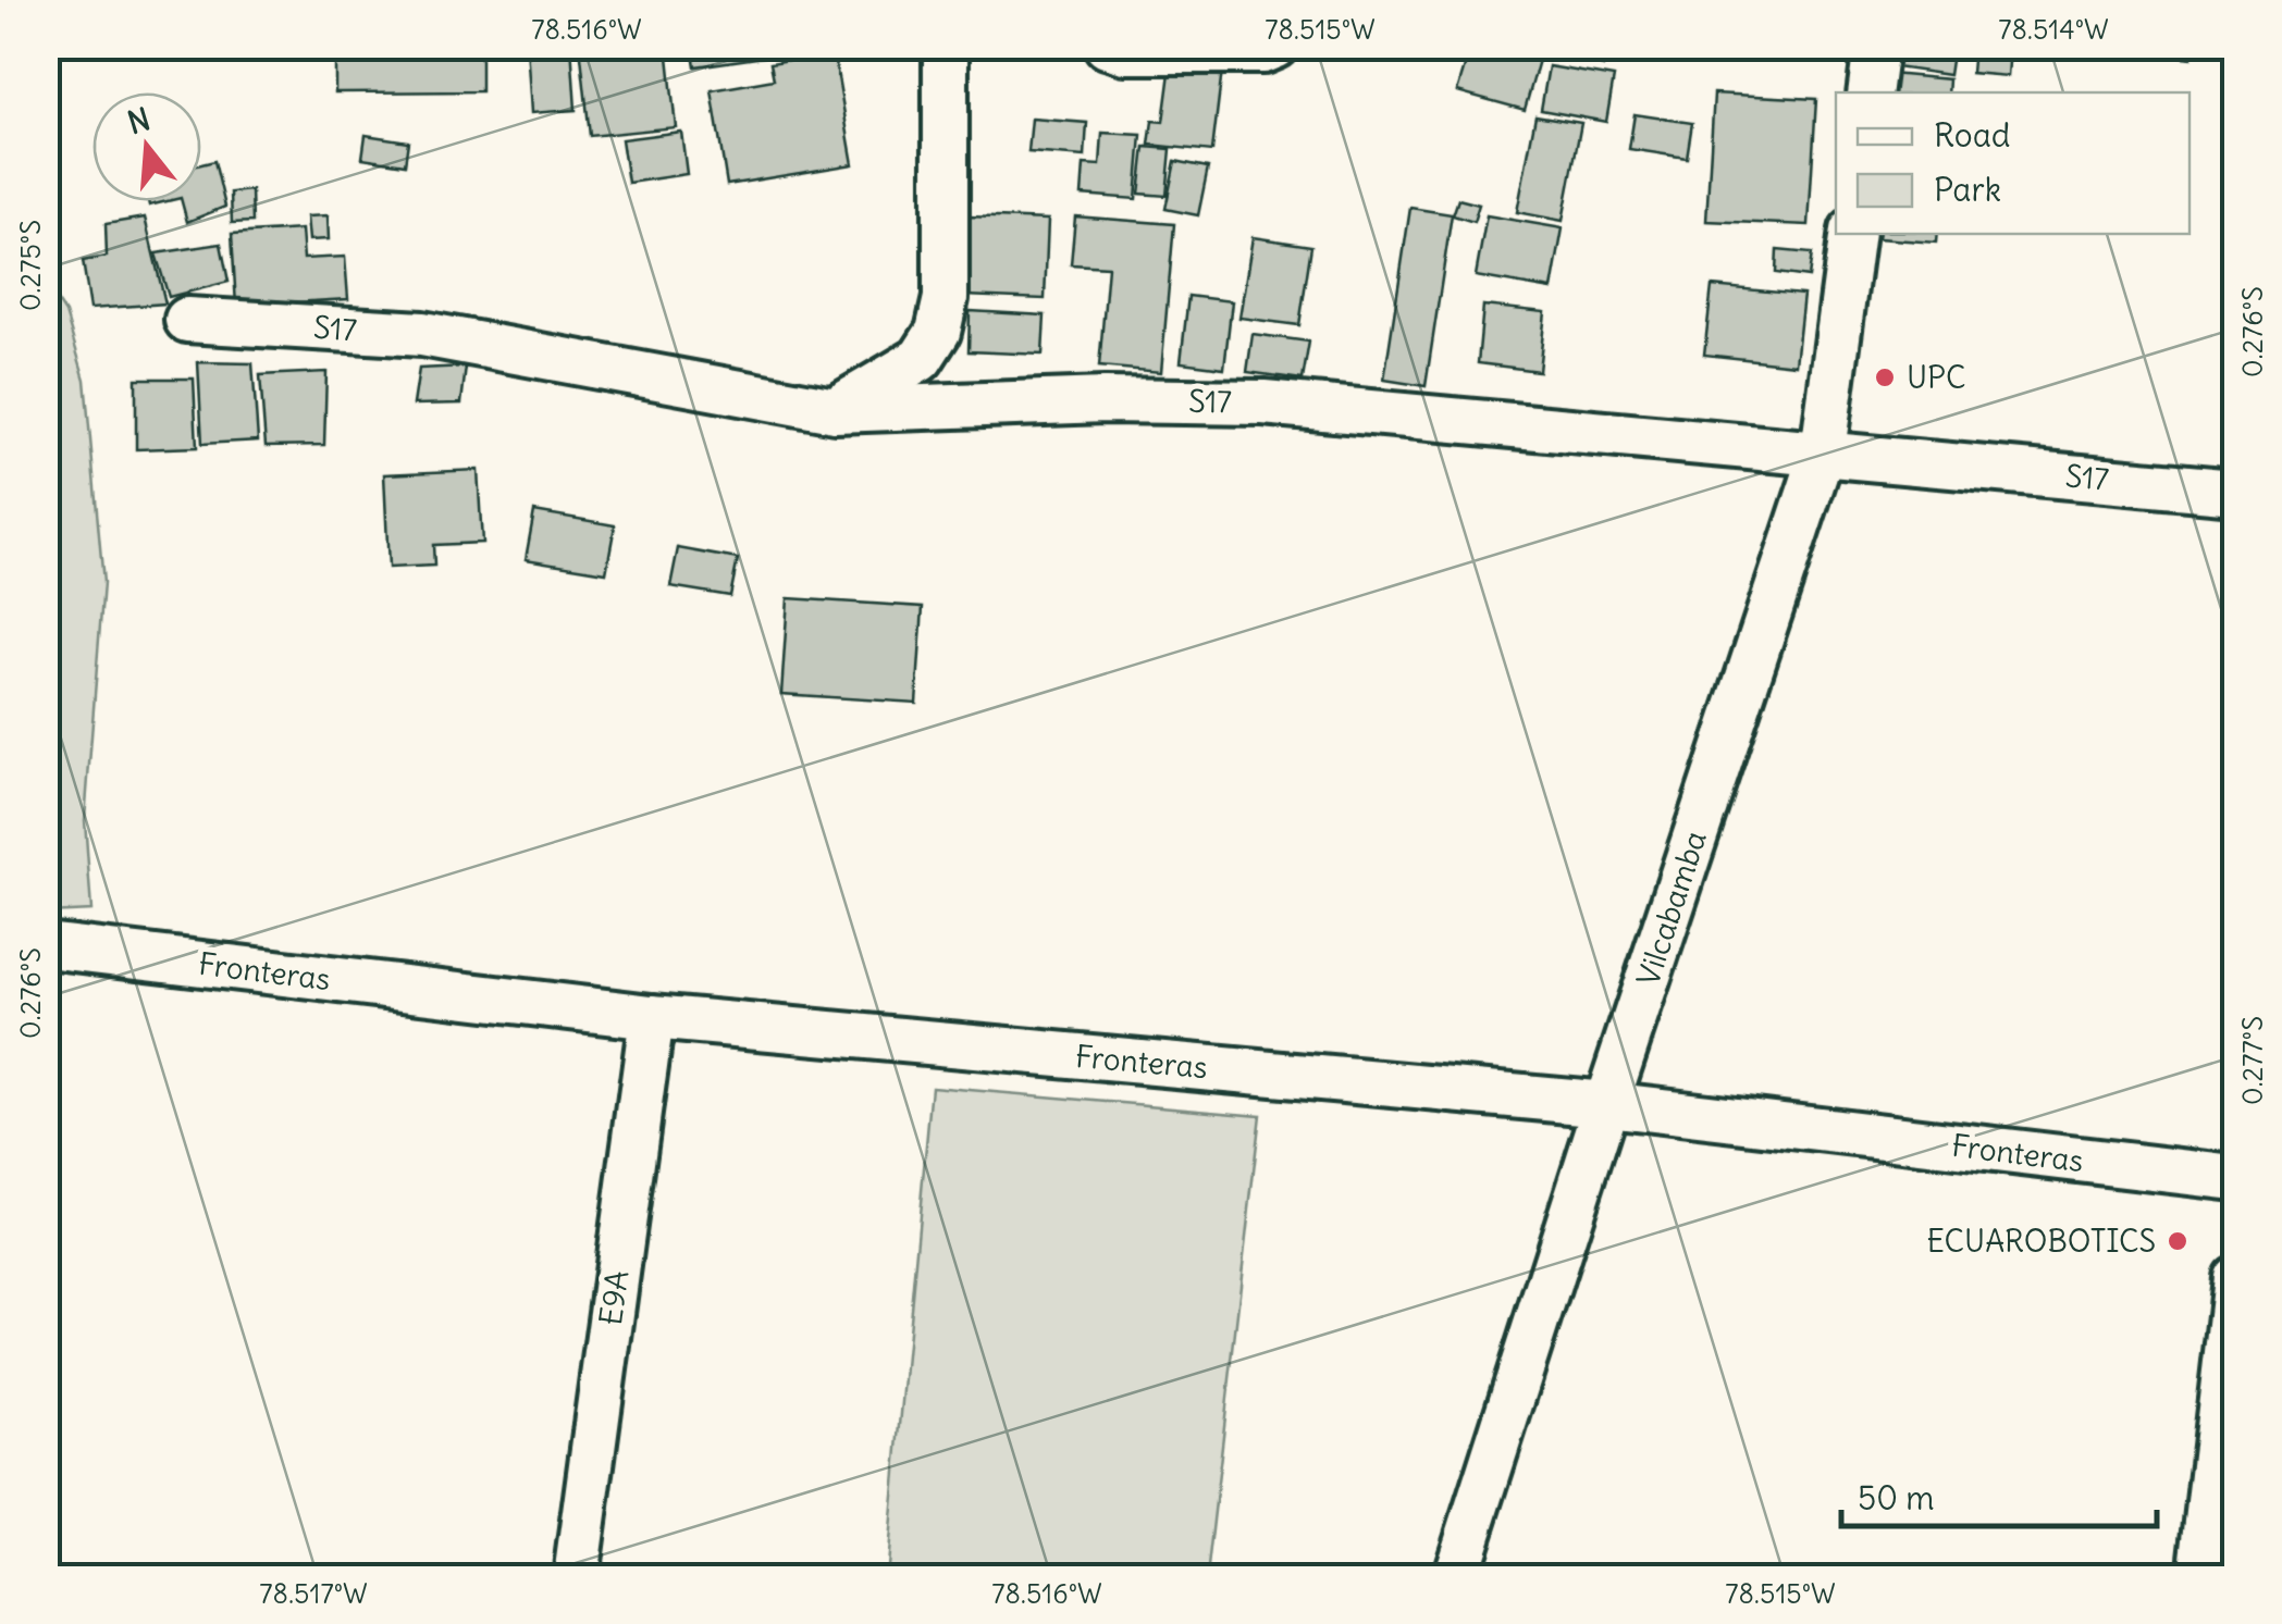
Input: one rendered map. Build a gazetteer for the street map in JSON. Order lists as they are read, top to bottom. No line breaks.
{"streets":{"street":["S17","Vilcabamba","Fronteras","E9A"]},"crossings":[["S17","Vilcabamba"],["Vilcabamba","Fronteras"],["Fronteras","E9A"]],"places":["UPC","ECUAROBOTICS"],"legend":["Road","Park"],"scale_bar":"50 m","north":"top","coordinates":["78.516°W","78.515°W","78.514°W","0.275°S","0.276°S","0.277°S","78.517°W"]}
